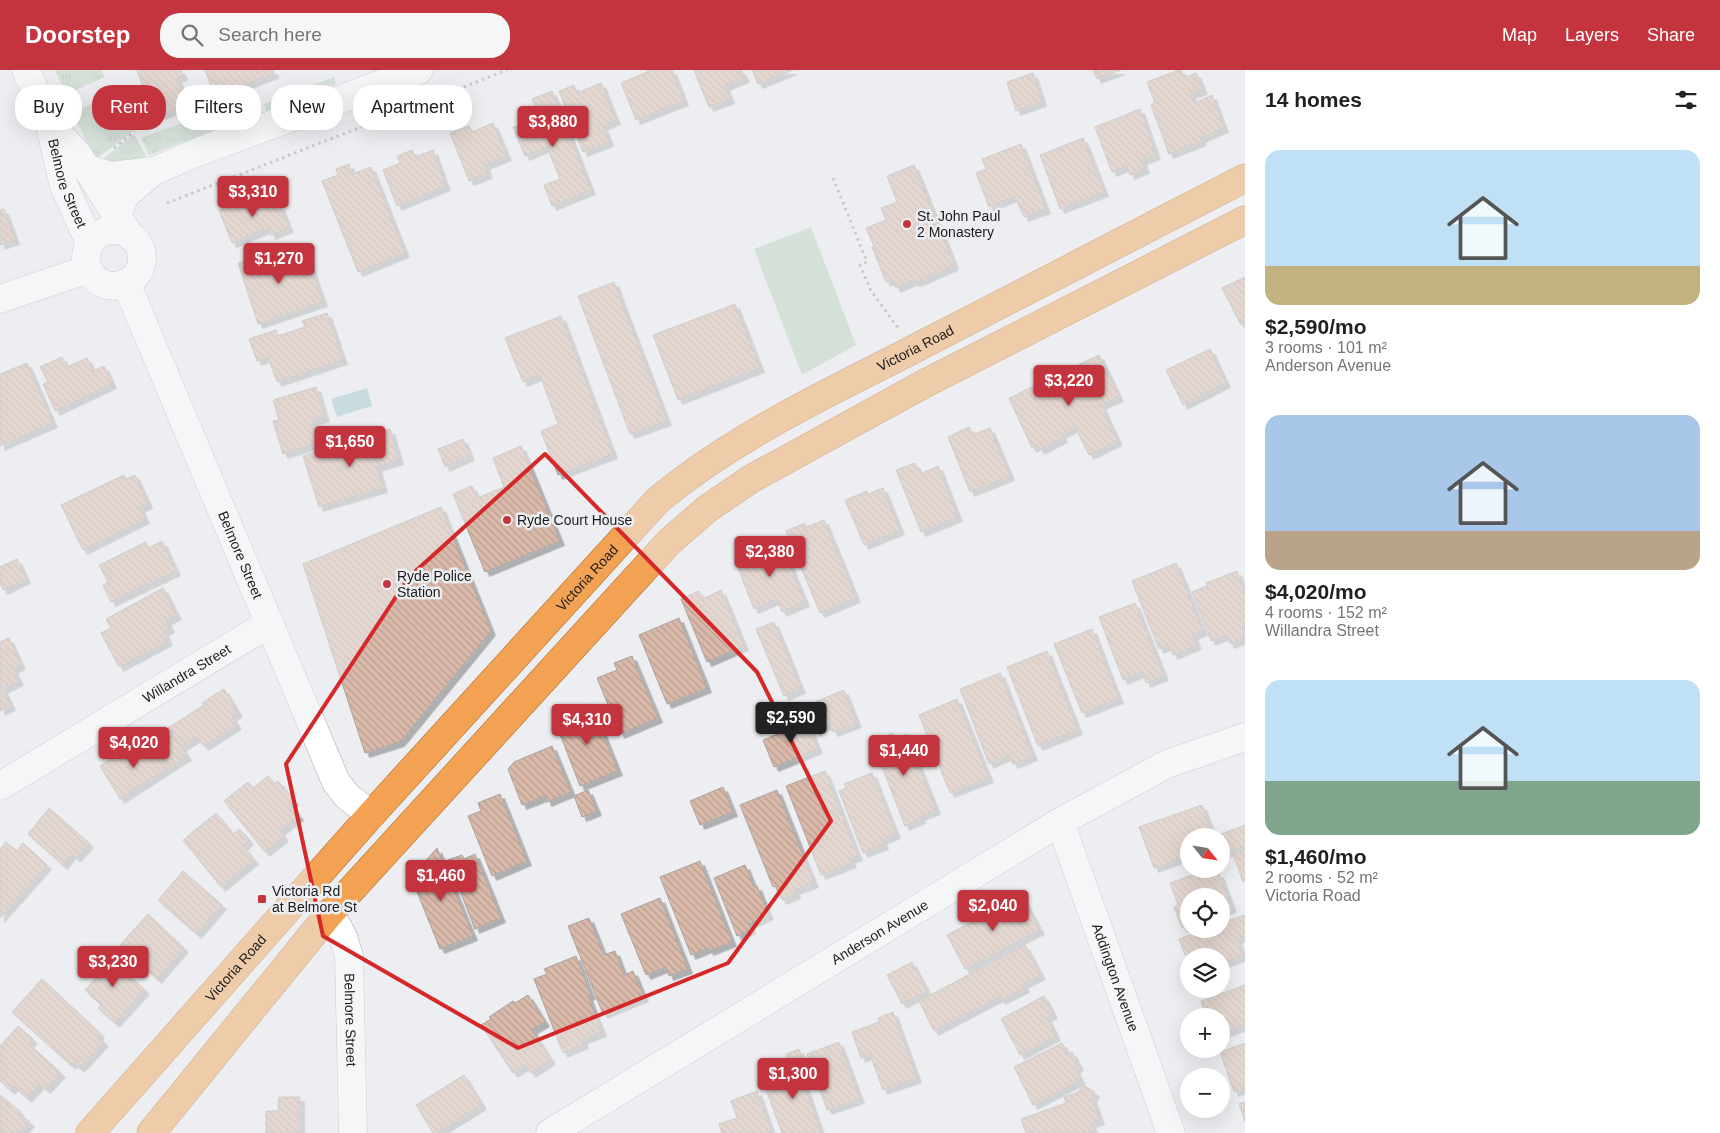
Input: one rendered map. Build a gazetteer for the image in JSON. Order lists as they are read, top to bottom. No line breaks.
{"streets":{"highway":["Victoria Road"],"street":["Belmore Street","Willandra Street","Anderson Avenue","Addington Avenue"]},"crossings":[["Belmore Street","Victoria Road"],["Belmore Street","Willandra Street"],["Anderson Avenue","Addington Avenue"]],"places":{"other":["St. John Paul 2 Monastery","Ryde Court House","Ryde Police Station"],"transit":["Victoria Rd at Belmore St"]},"north":"bottom right","page":{"header":"Doorstep","search":"Search here","nav":["Map","Layers","Share"],"heading":"14 homes","chip":["Buy","Rent","Filters","New","Apartment"],"price":["$3,880","$3,310","$1,270","$3,220","$1,650","$2,380","$2,590","$4,310","$4,020","$1,440","$1,460","$2,040","$3,230","$1,300"],"list":[{"name":"$2,590/mo","note":"3 rooms · 101 m² · Anderson Avenue"},{"name":"$4,020/mo","note":"4 rooms · 152 m² · Willandra Street"},{"name":"$1,460/mo","note":"2 rooms · 52 m² · Victoria Road"}],"map_buttons":["+","−"]}}
